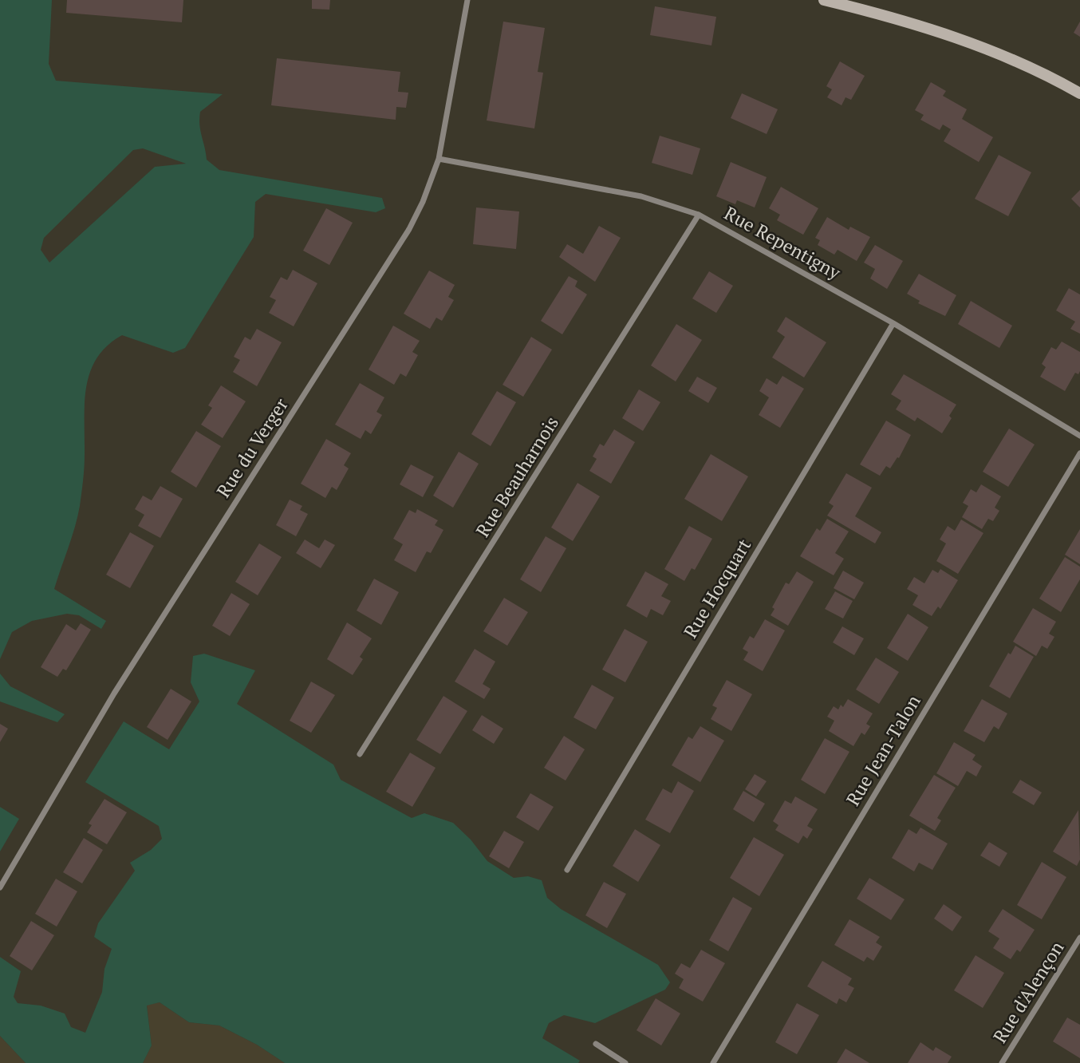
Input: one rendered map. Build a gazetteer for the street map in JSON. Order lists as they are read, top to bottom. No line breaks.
{"streets":{"street":["Rue Repentigny","Rue du Verger","Rue Beauharnois","Rue Hocquart","Rue Jean-Talon","Rue d'Alençon"]},"crossings":[["Rue Repentigny","Rue du Verger"],["Rue Repentigny","Rue Beauharnois"],["Rue Repentigny","Rue Hocquart"]]}
